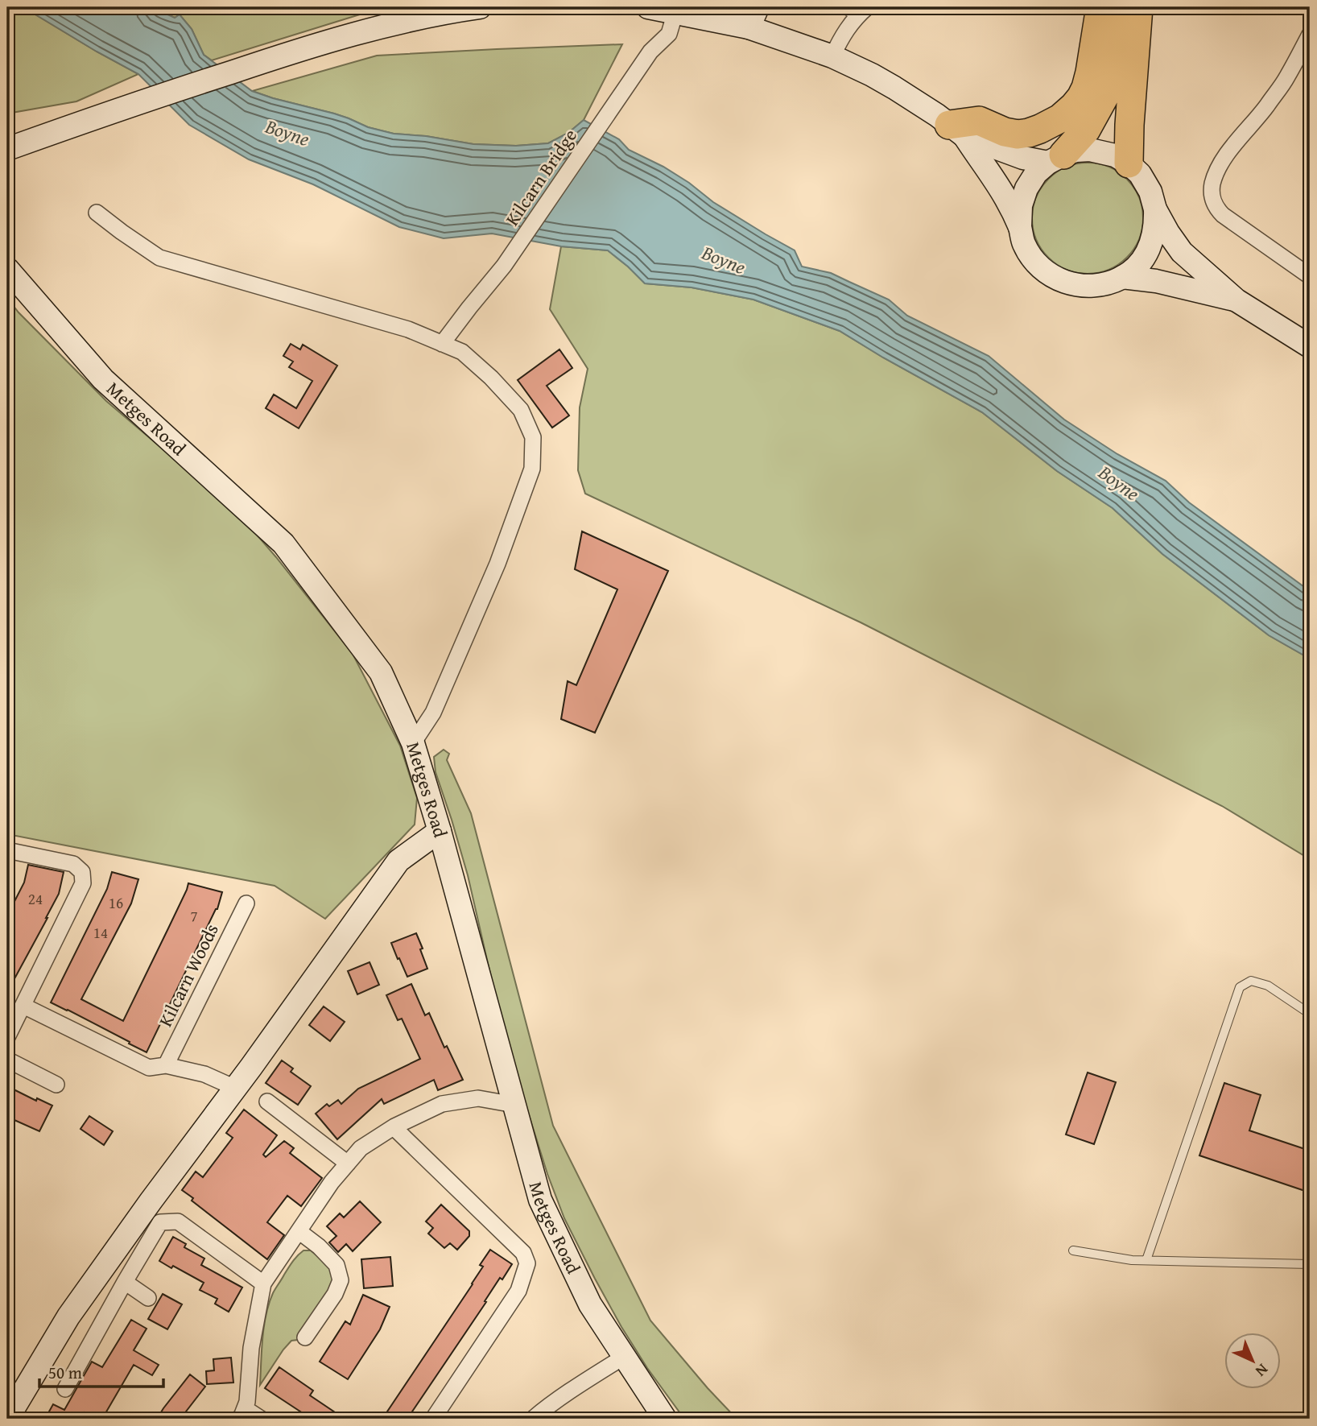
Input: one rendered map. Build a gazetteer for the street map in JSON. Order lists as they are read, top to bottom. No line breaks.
{"streets":{"street":["Kilcarn Bridge","Metges Road","Kilcarn Woods"]},"water":["Boyne"],"house_numbers":["24","16","7","14"],"scale_bar":"50 m","north":"bottom right"}
